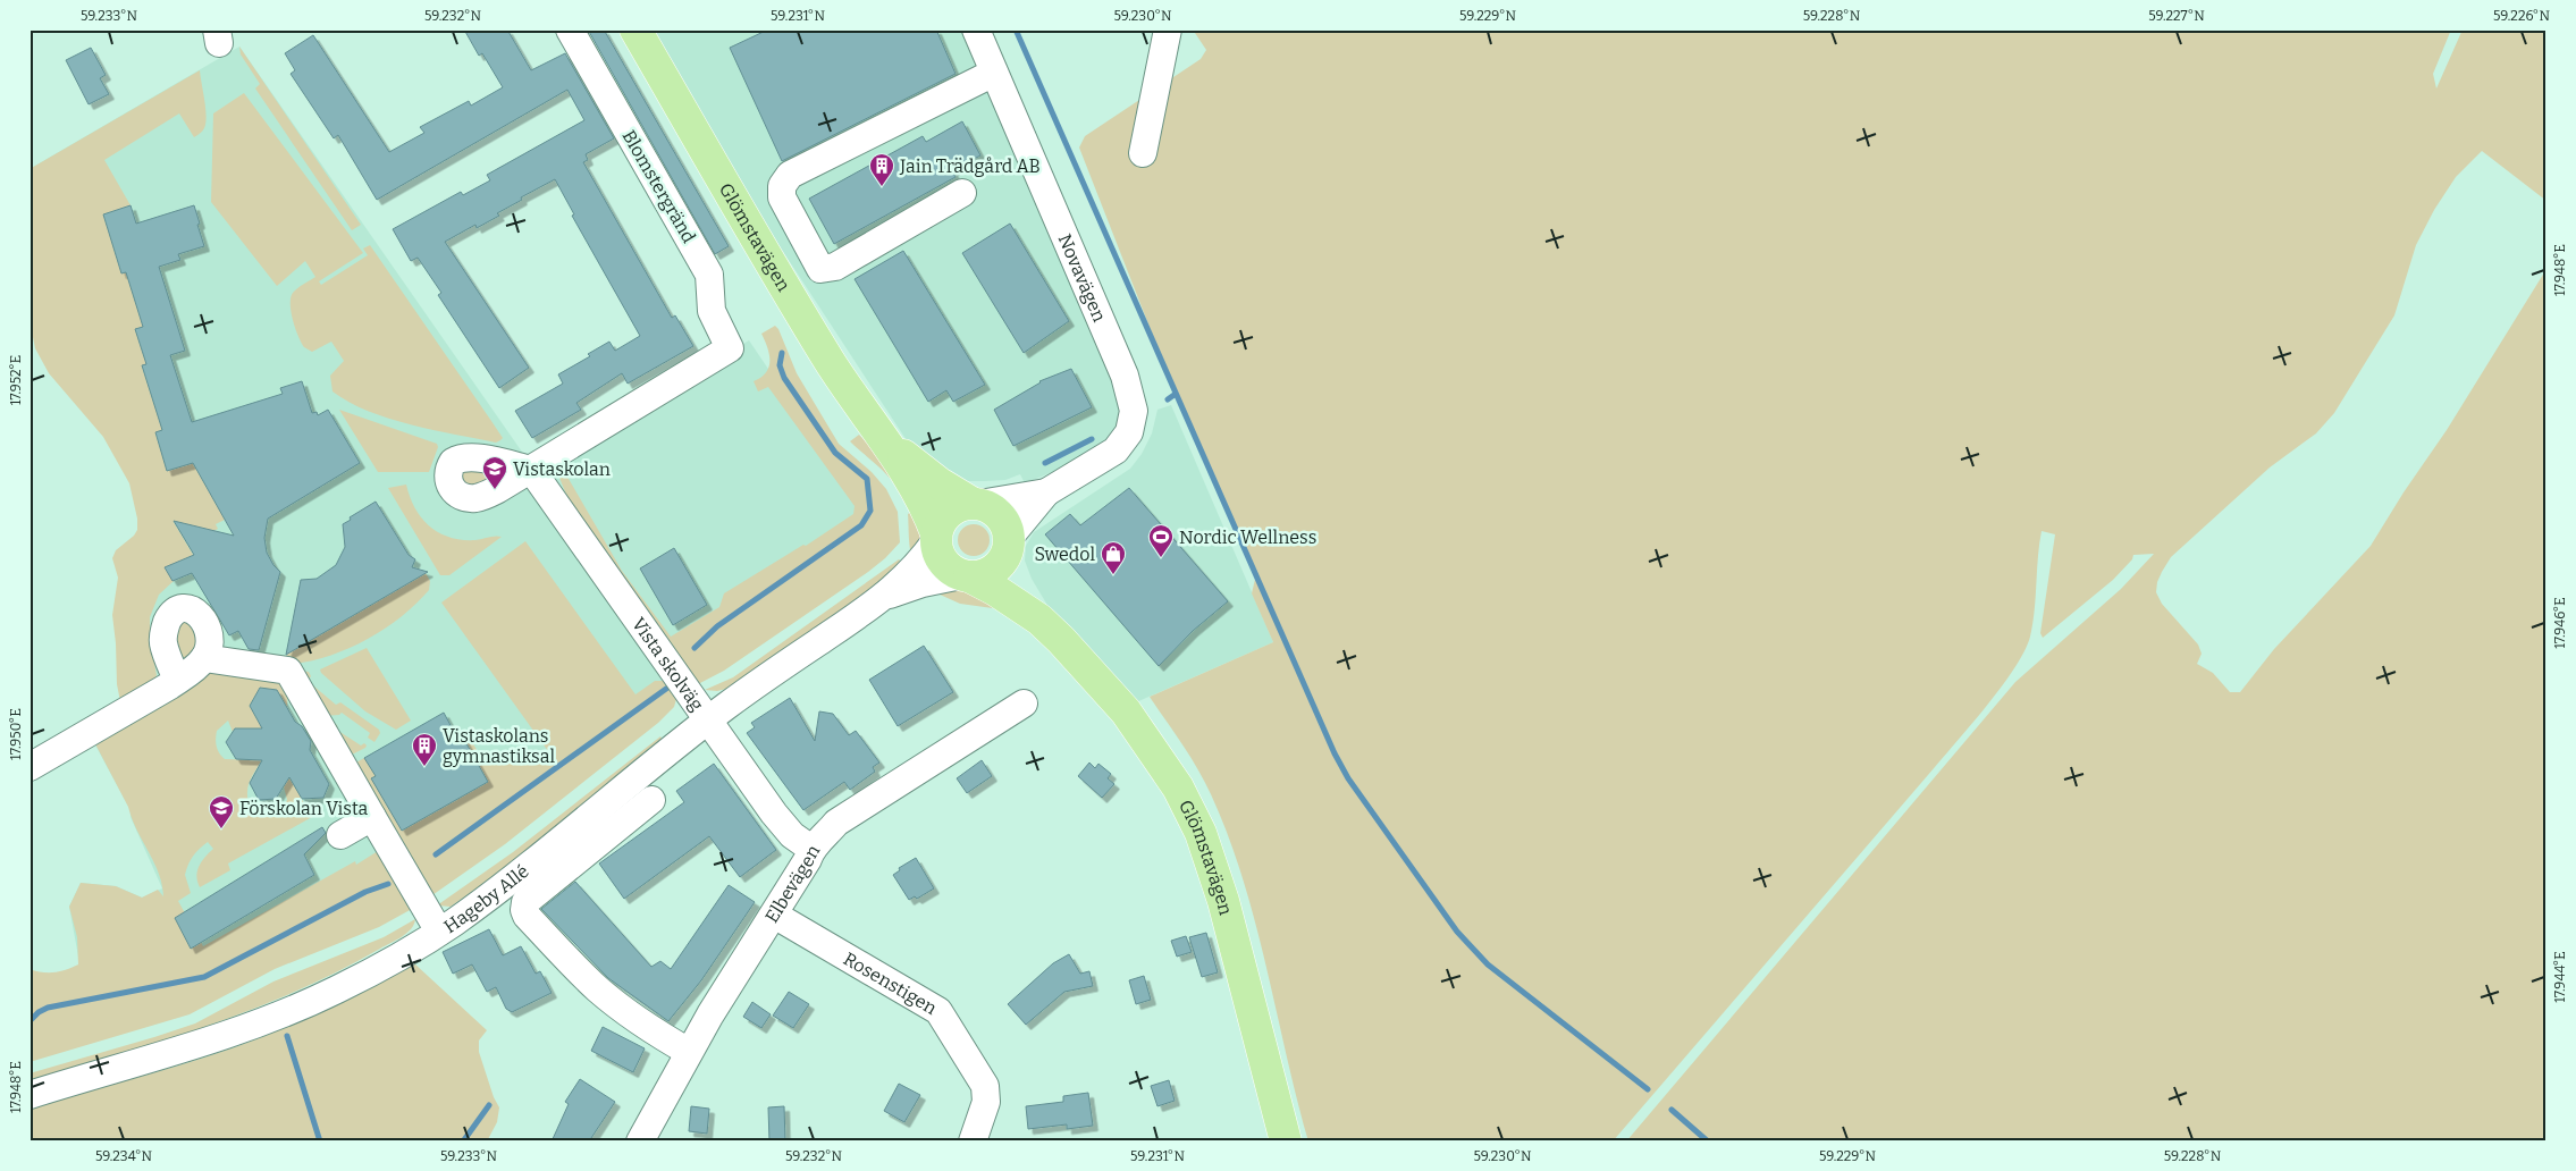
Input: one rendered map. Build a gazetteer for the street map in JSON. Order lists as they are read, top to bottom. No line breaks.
{"streets":{"main road":["Glömstavägen"],"street":["Blomstergränd","Novavägen","Vista skolväg","Elbevägen","Hageby Allé","Rosenstigen"]},"crossings":[["Blomstergränd","Vista skolväg"],["Glömstavägen","Novavägen"],["Glömstavägen","Hageby Allé"],["Novavägen","Hageby Allé"],["Vista skolväg","Elbevägen"],["Vista skolväg","Hageby Allé"],["Elbevägen","Rosenstigen"]],"places":{"building":["Jain Trädgård AB","Vistaskolans gymnastiksal"],"school or university":["Vistaskolan","Förskolan Vista"],"sports":["Nordic Wellness"],"shop":["Swedol"]},"coordinates":["59.233°N","59.232°N","59.231°N","59.230°N","59.229°N","59.228°N","59.227°N","59.226°N","17.948°E","17.952°E","17.946°E","17.950°E","17.944°E","59.234°N"]}
